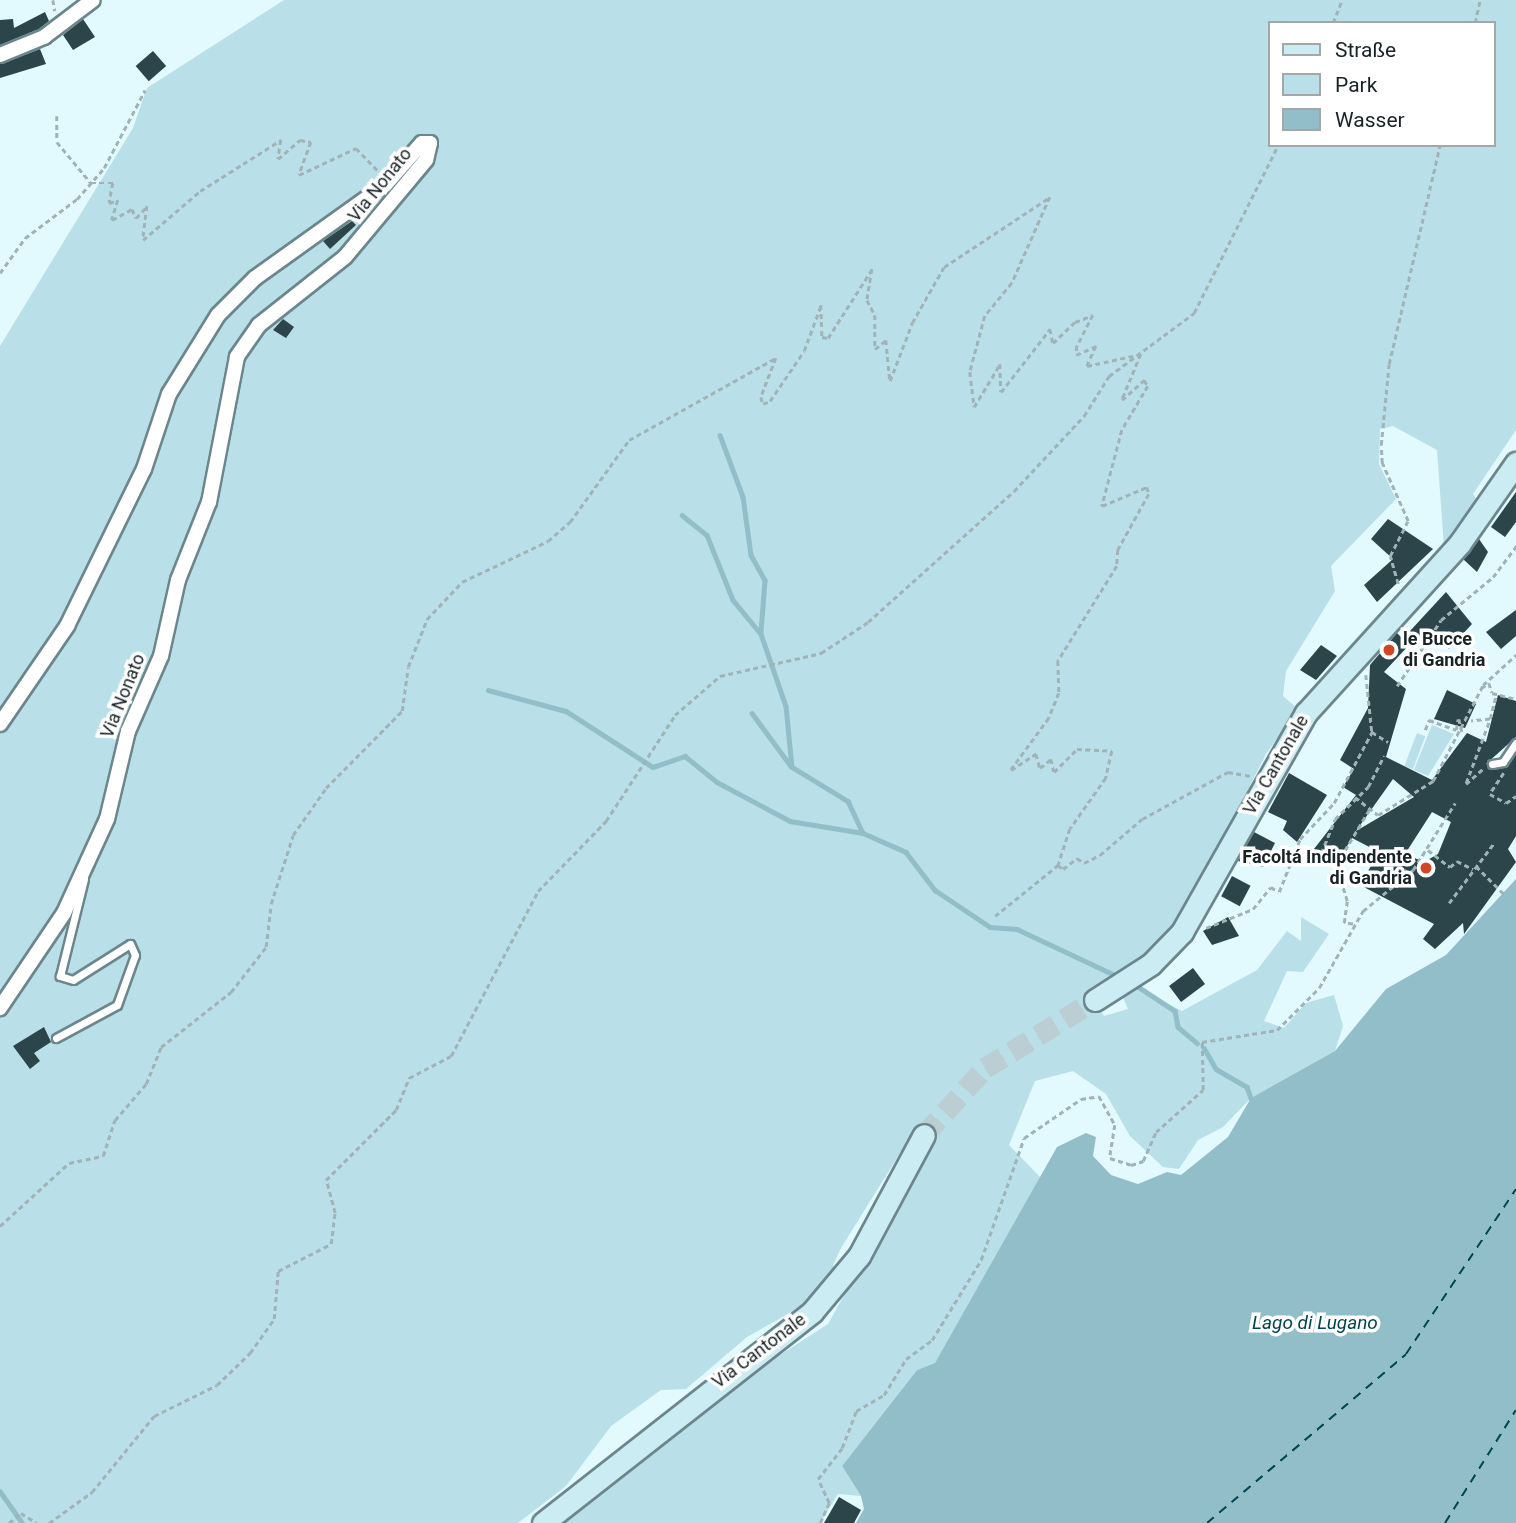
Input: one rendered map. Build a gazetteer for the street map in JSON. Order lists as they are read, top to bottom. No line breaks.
{"streets":{"main road":["Via Cantonale"],"street":["Via Nonato"]},"water":["Lago di Lugano"],"places":["le Bucce di Gandria","Facoltá Indipendente di Gandria"],"legend":["Straße","Park","Wasser"]}
